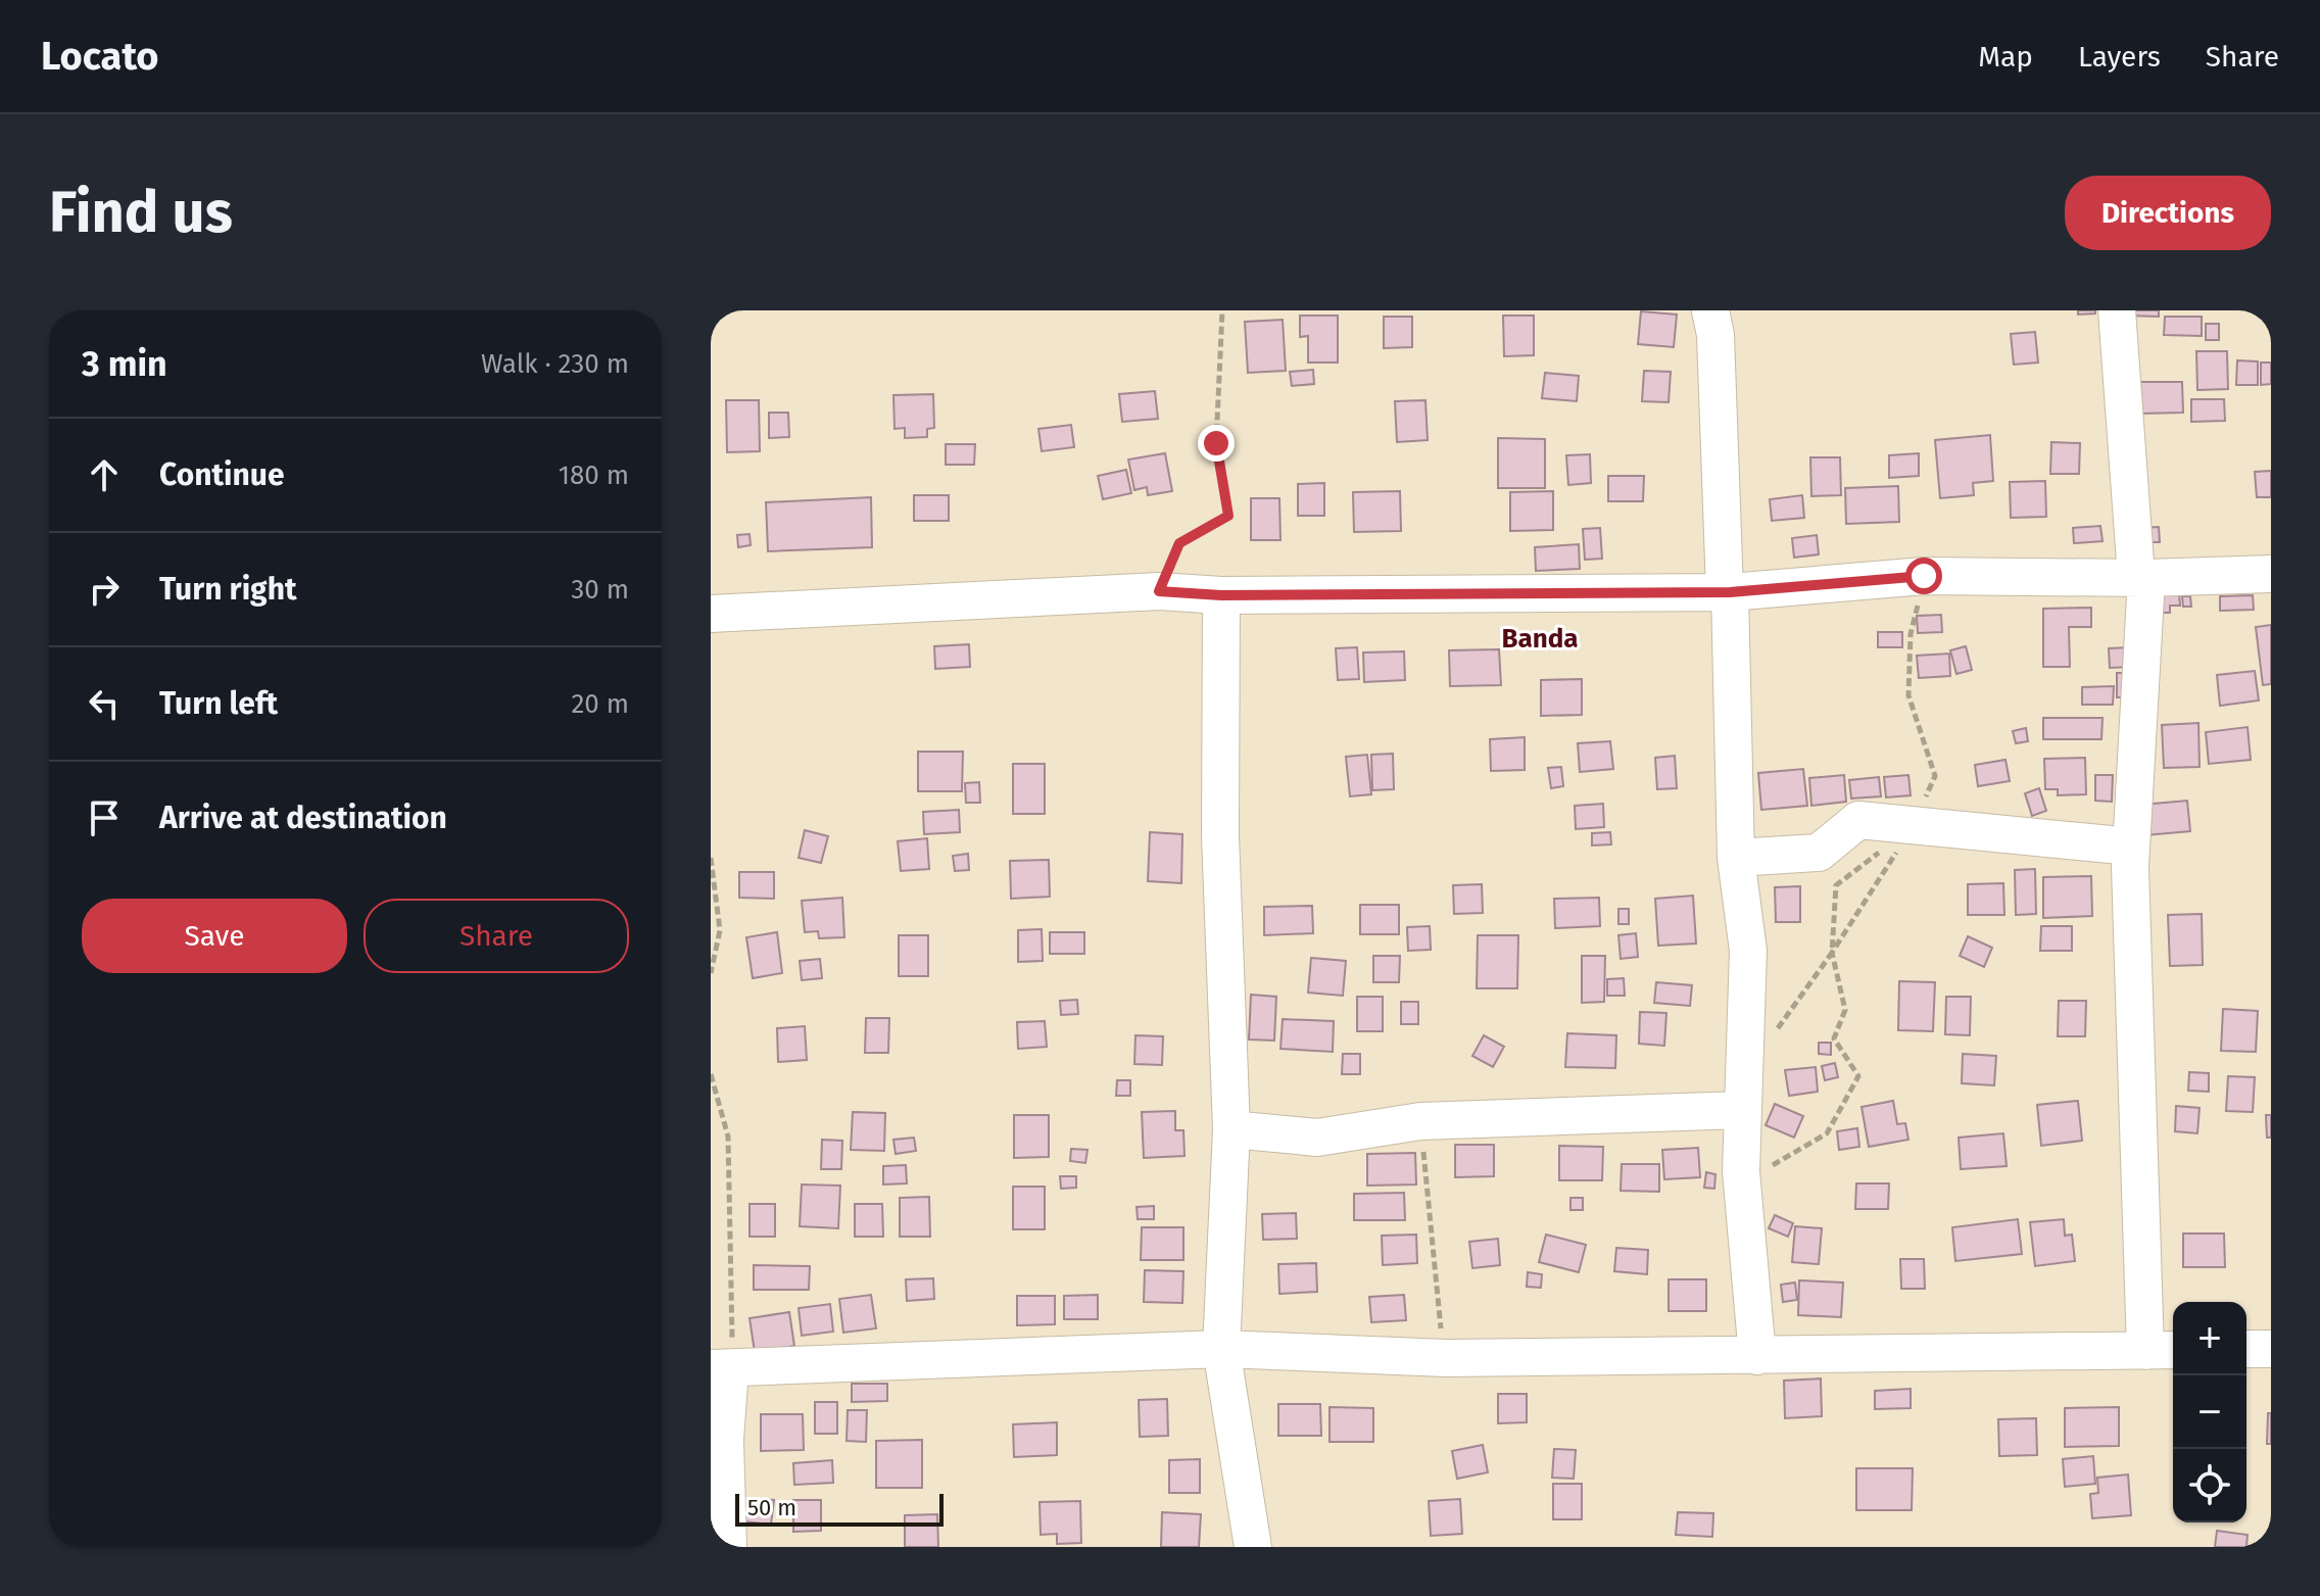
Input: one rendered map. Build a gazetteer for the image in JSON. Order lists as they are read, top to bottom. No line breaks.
{"districts":["Banda"],"scale_bar":"50 m","page":{"header":"Locato","nav":["Map","Layers","Share"],"buttons":["Directions",["Save","Share"]],"title":"Find us","heading":["3 min","Walk · 230 m"],"list":[["Continue","180 m"],["Turn right","30 m"],["Turn left","20 m"],"Arrive at destination"],"map_buttons":["+","−"],"scale":"50 m"}}
